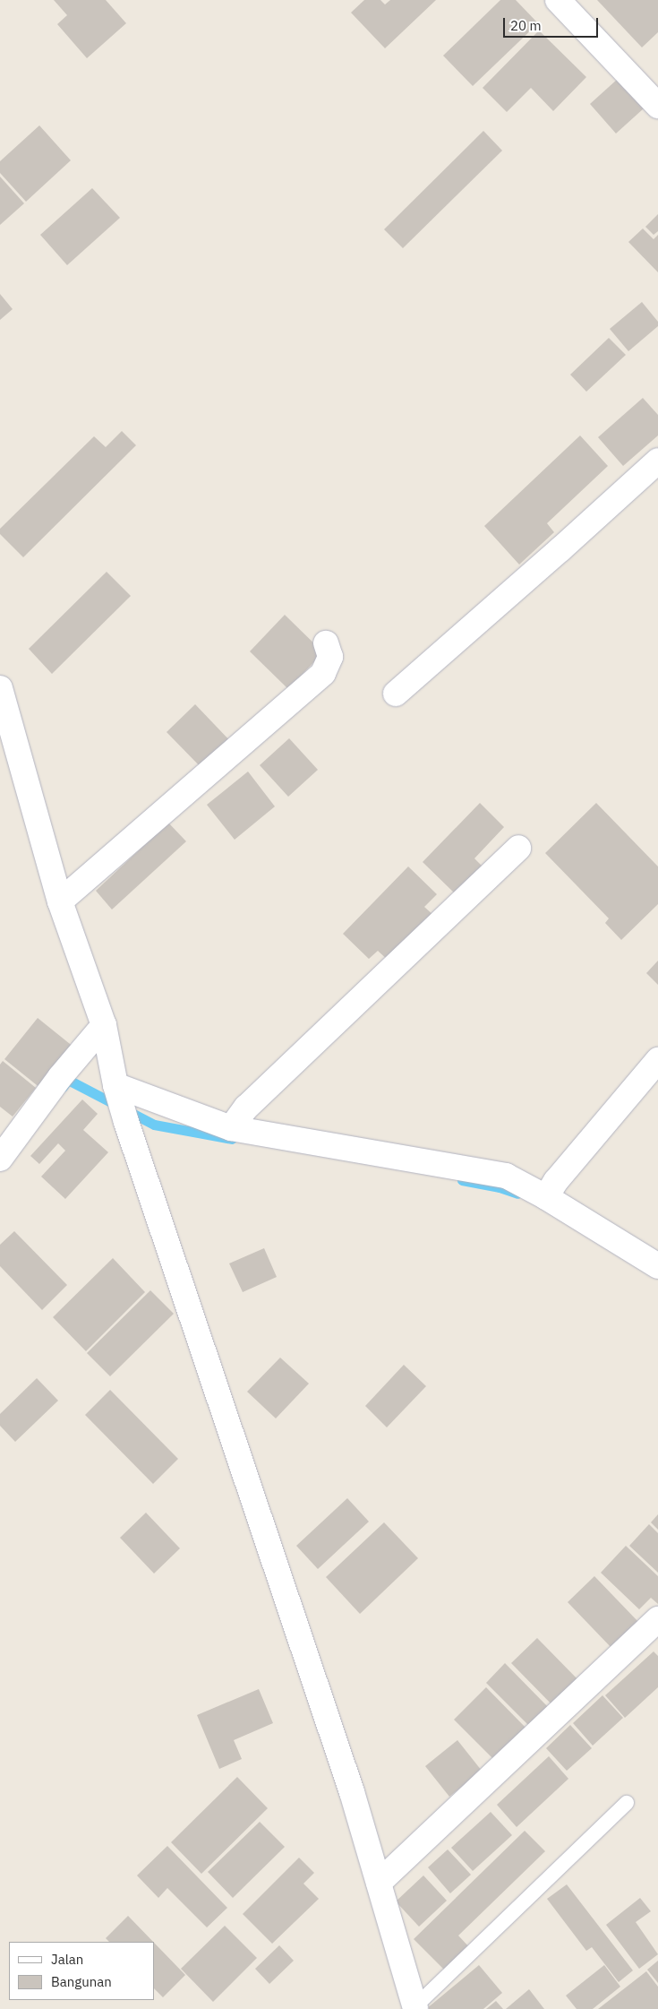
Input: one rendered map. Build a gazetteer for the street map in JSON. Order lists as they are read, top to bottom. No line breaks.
{"legend":["Jalan","Bangunan"],"scale_bar":"20 m"}
